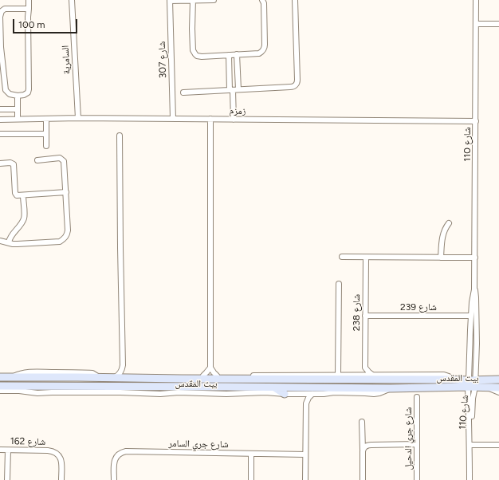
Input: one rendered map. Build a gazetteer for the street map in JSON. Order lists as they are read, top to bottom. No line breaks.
{"streets":{"street":["السامرية","شارع 307","زمزم","شارع 110","شارع 239","شارع 238","بيت المقدس","شارع جري الدحيل","شارع 162","شارع جري السامر"]},"crossings":[["السامرية","زمزم"],["شارع 307","زمزم"],["زمزم","شارع 110"],["شارع 110","شارع 239"],["شارع 110","بيت المقدس"],["شارع 239","شارع 238"]],"scale_bar":"100 m"}
